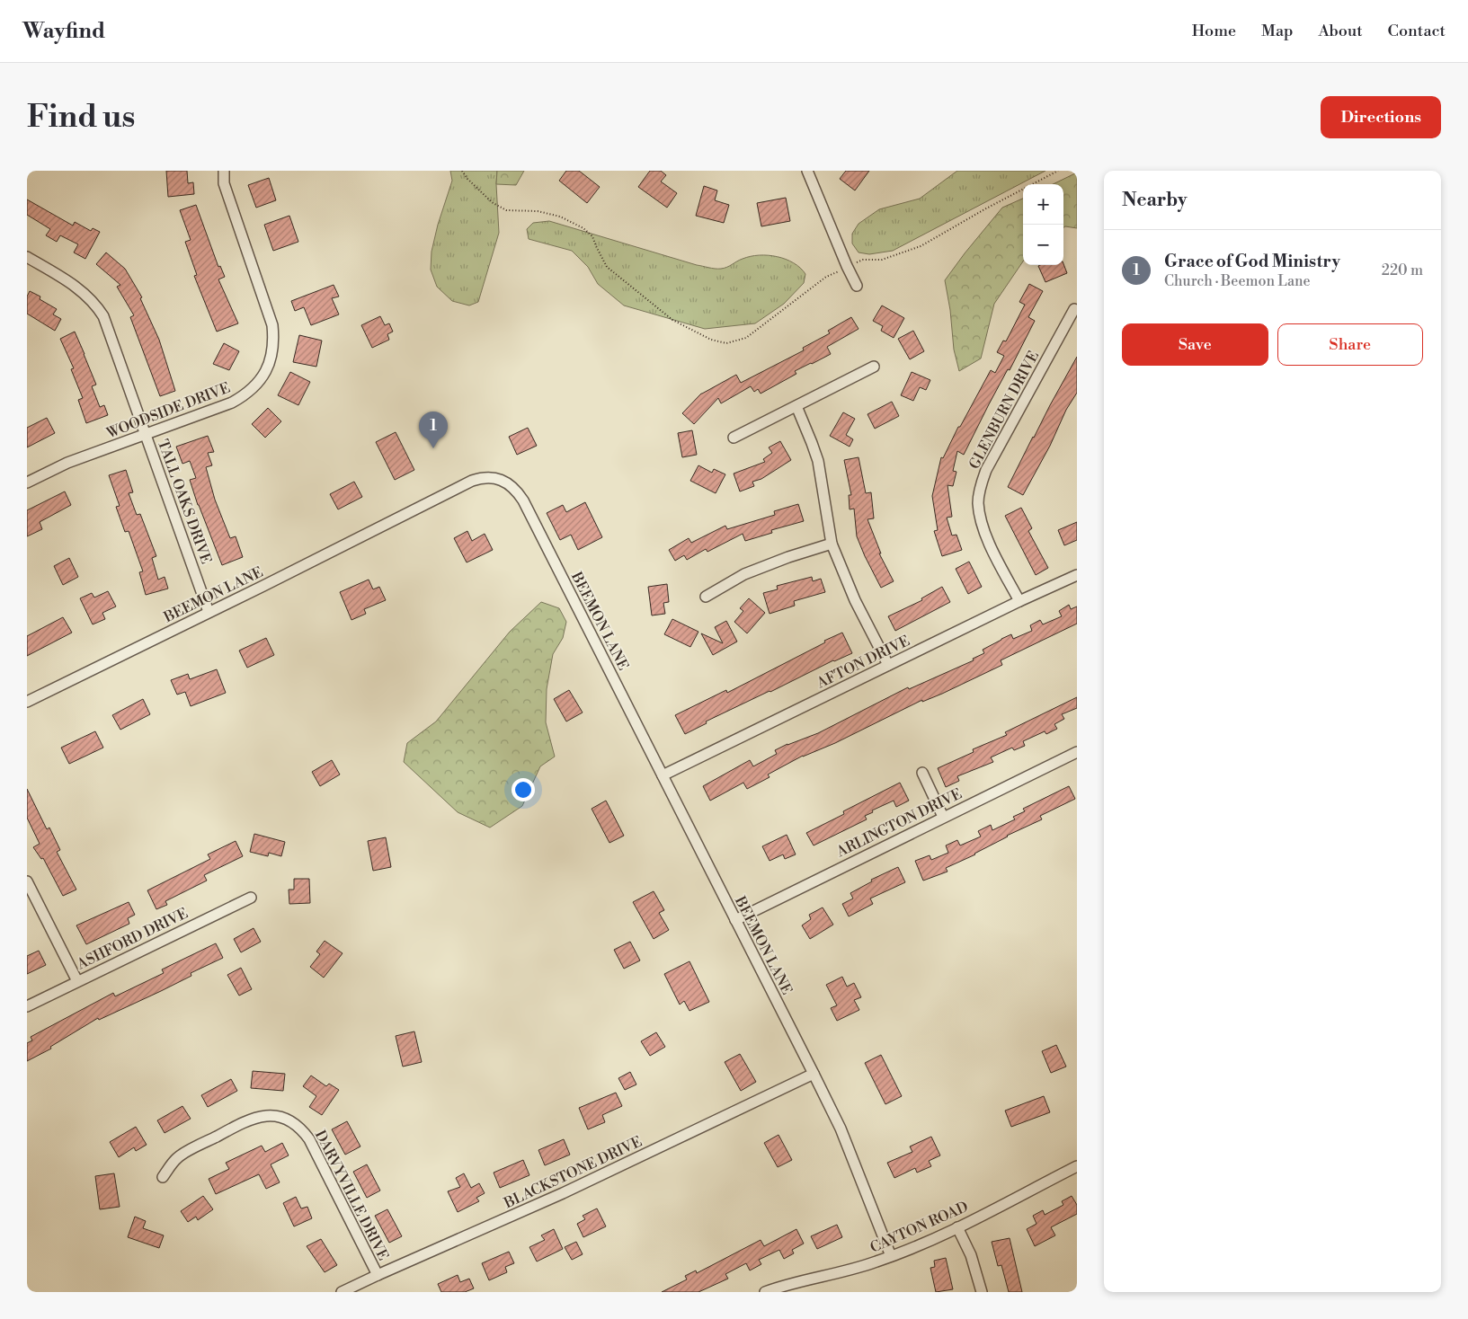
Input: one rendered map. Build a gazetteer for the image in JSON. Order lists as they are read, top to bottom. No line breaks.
{"streets":{"street":["WOODSIDE DRIVE","GLENBURN DRIVE","TALL OAKS DRIVE","BEEMON LANE","AFTON DRIVE","ARLINGTON DRIVE","ASHFORD DRIVE","BLACKSTONE DRIVE","DARVYVILLE DRIVE","CAYTON ROAD"]},"crossings":[["WOODSIDE DRIVE","TALL OAKS DRIVE"],["GLENBURN DRIVE","AFTON DRIVE"],["TALL OAKS DRIVE","BEEMON LANE"],["BEEMON LANE","AFTON DRIVE"],["BEEMON LANE","ARLINGTON DRIVE"],["BEEMON LANE","BLACKSTONE DRIVE"],["BEEMON LANE","CAYTON ROAD"],["BLACKSTONE DRIVE","DARVYVILLE DRIVE"]],"page":{"header":"Wayfind","nav":["Home","Map","About","Contact"],"buttons":["Directions",["Save","Share"]],"title":"Find us","heading":"Nearby","map_buttons":["+","−"],"list":[{"mark":"1","name":"Grace of God Ministry","note":"Church · Beemon Lane","value":"220 m"}],"pins":"1"}}
